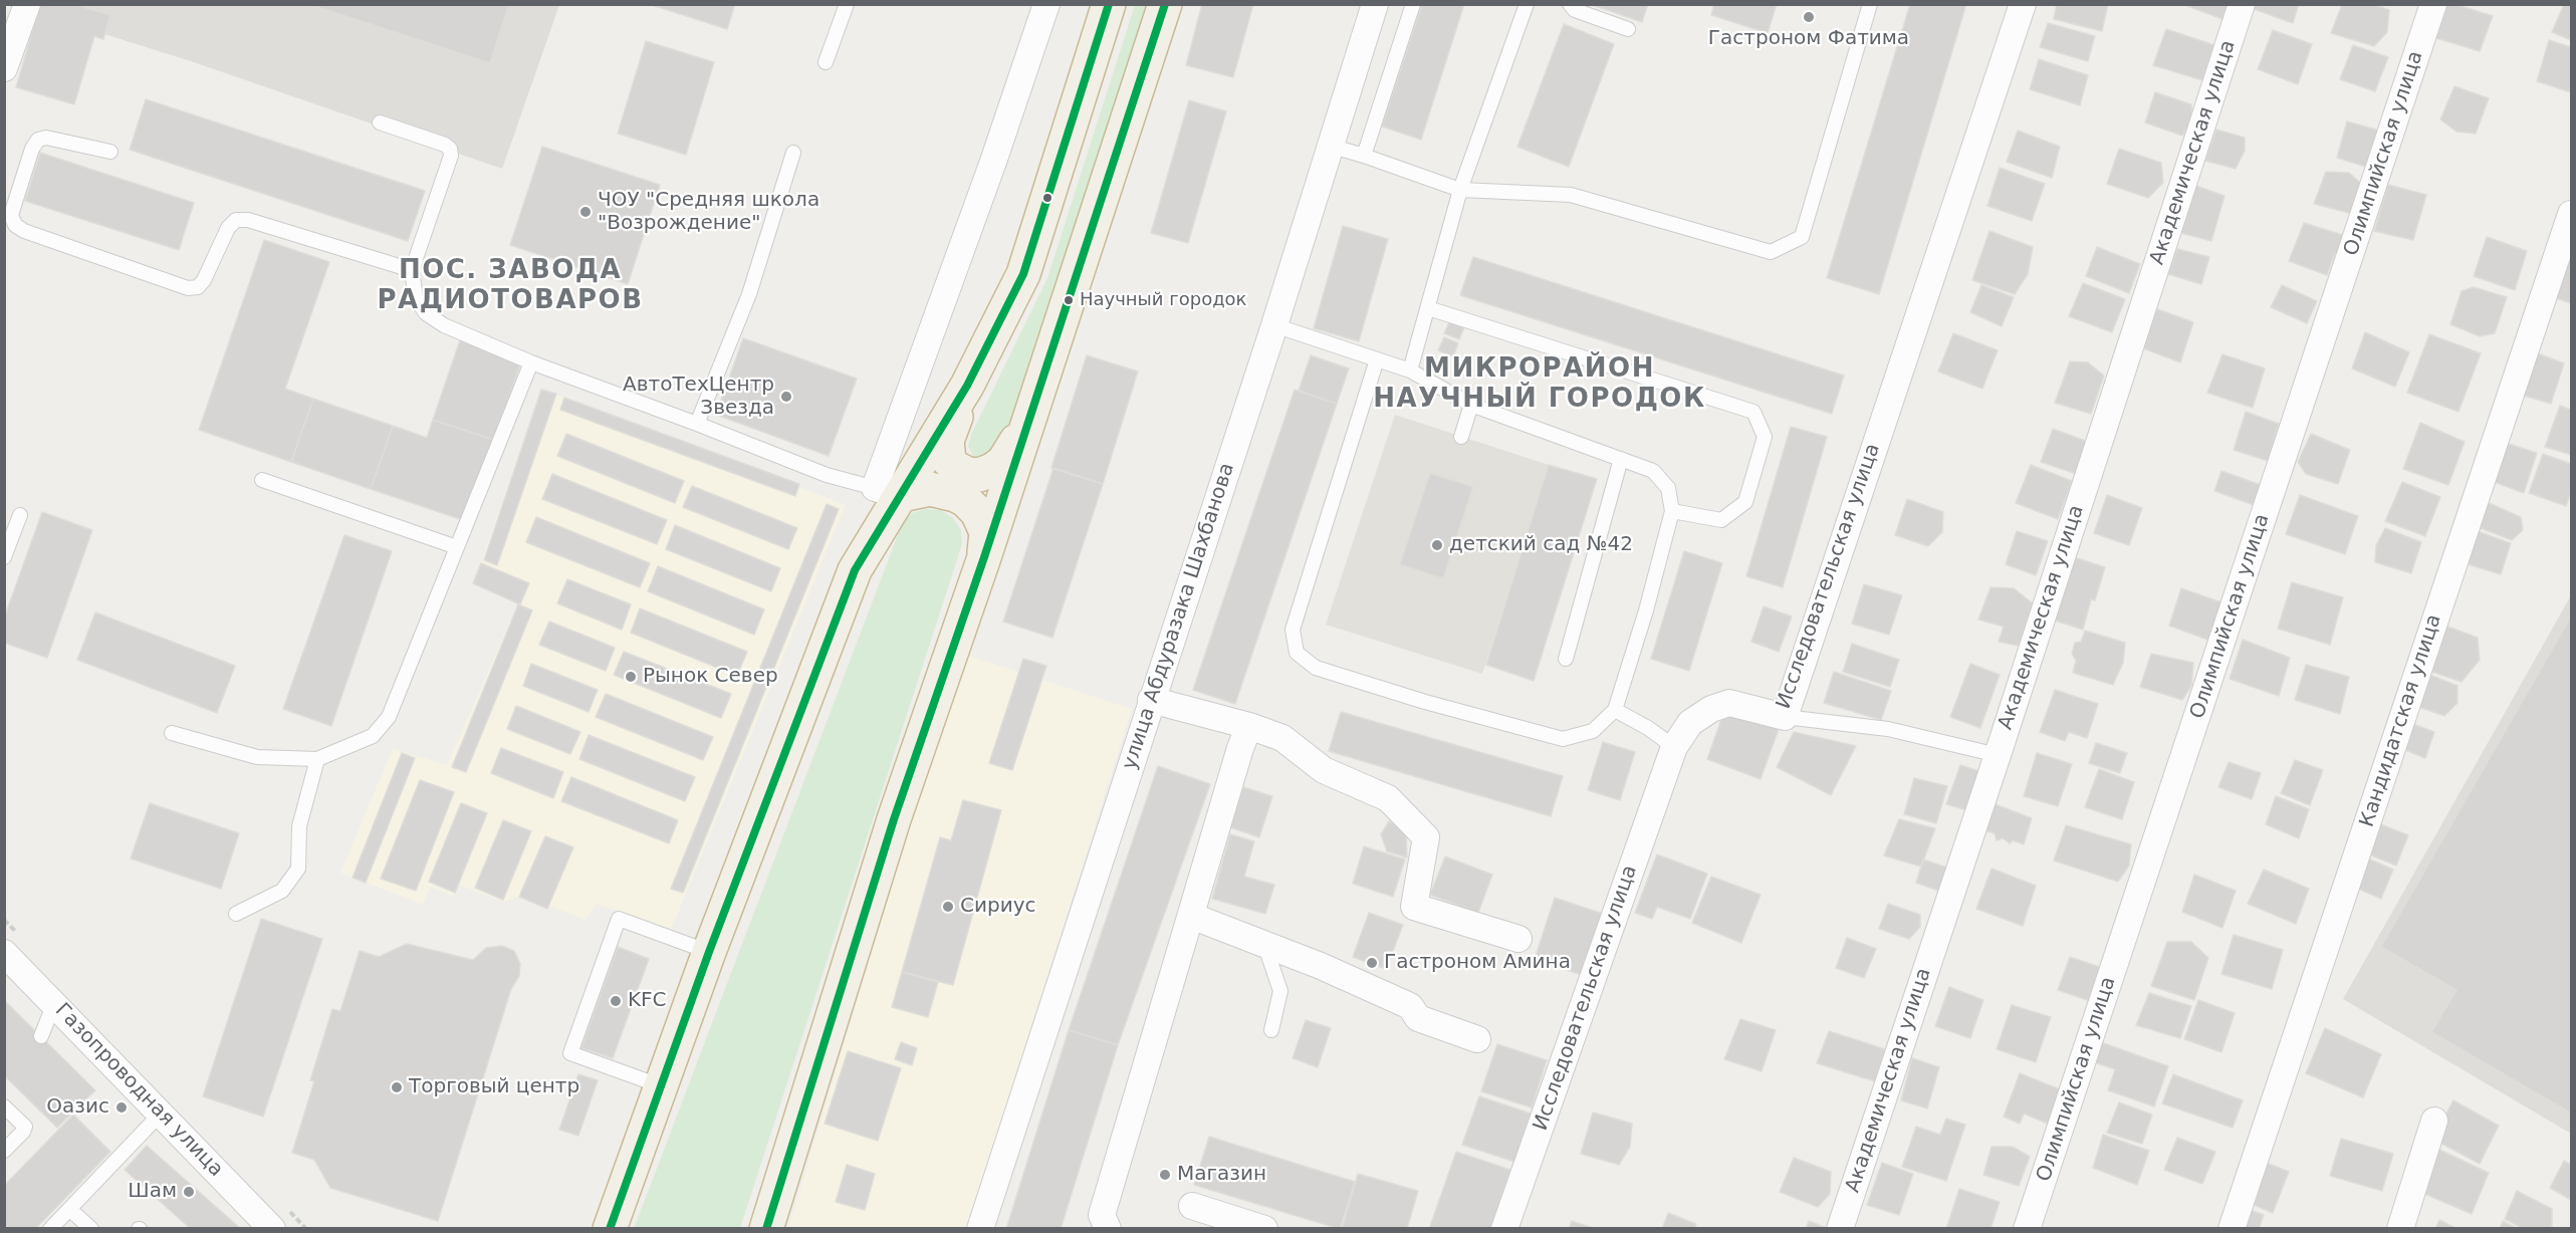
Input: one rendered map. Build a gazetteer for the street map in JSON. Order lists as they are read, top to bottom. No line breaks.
{"streets":{"street":["Академическая улица","Олимпийская улица","Исследовательская улица","улица Абдуразака Шахбанова","Кандидатская улица","Газопроводная улица"]},"districts":["ПОС. ЗАВОДА РАДИОТОВАРОВ","МИКРОРАЙОН НАУЧНЫЙ ГОРОДОК"],"places":["Гастроном Фатима","ЧОУ \"Средняя школа \"Возрождение\"","Научный городок","АвтоТехЦентр Звезда","детский сад №42","Рынок Север","Сириус","Гастроном Амина","KFC","Торговый центр","Оазис","Магазин","Шам"]}
